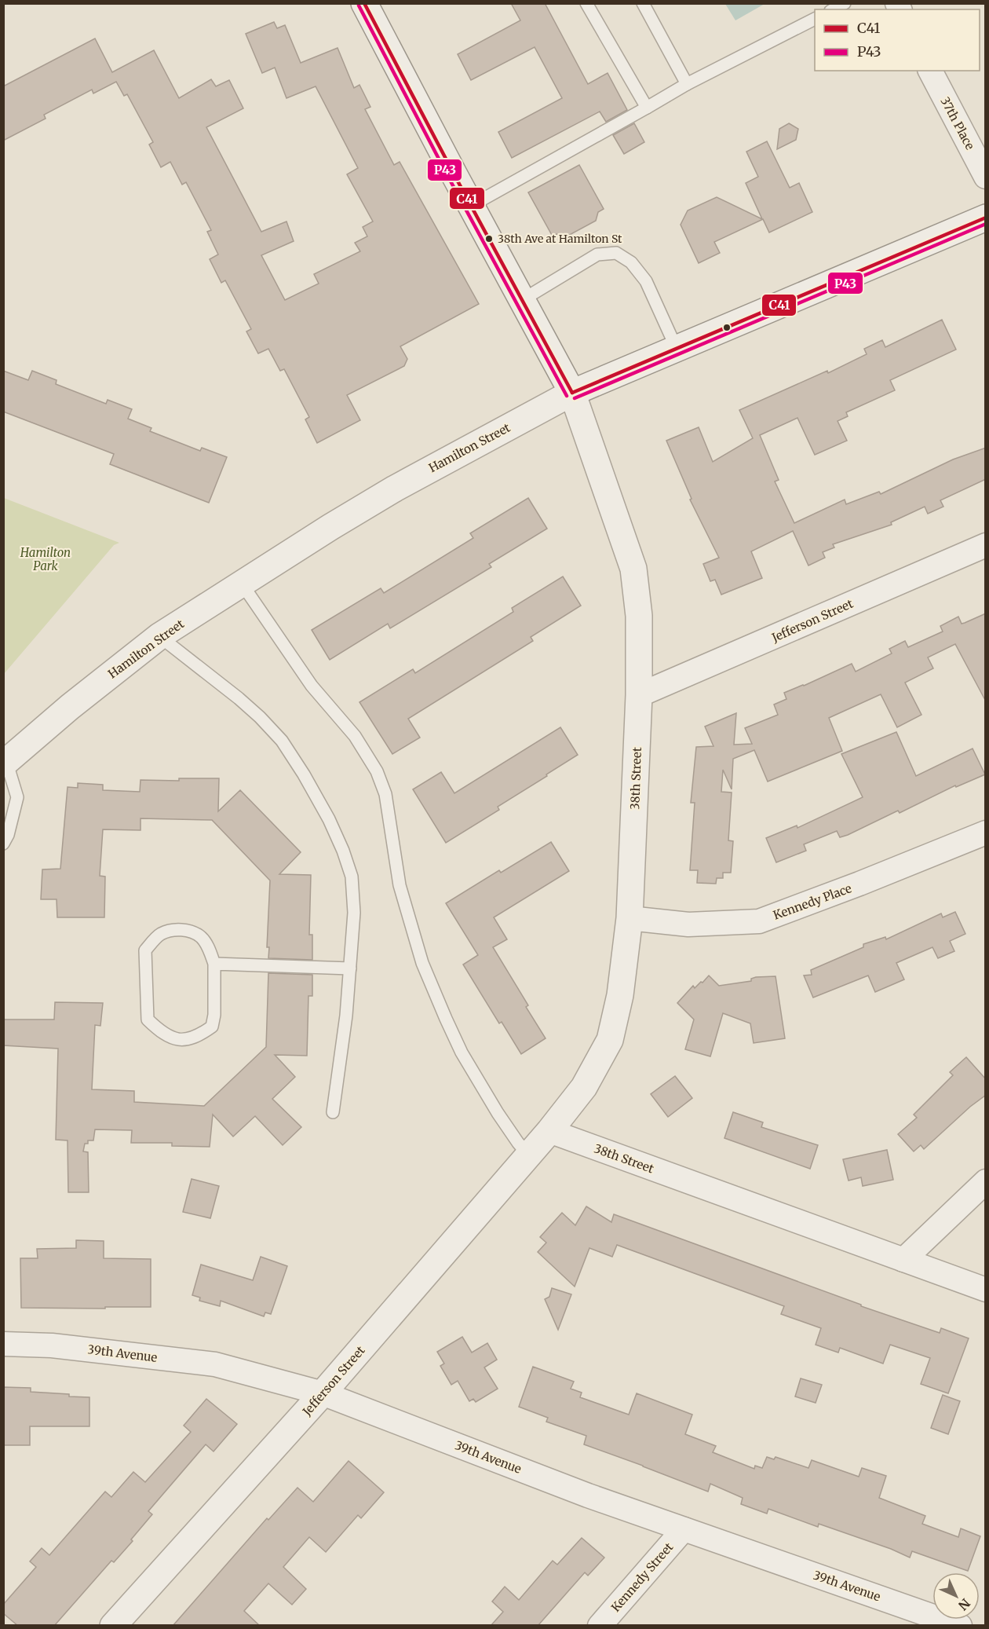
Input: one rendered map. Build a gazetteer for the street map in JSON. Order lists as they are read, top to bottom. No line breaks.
{"streets":{"street":["37th Place","Hamilton Street","Jefferson Street","38th Street","Kennedy Place","39th Avenue","Kennedy Street"]},"crossings":[["Hamilton Street","38th Street"],["Jefferson Street","38th Street"],["Jefferson Street","39th Avenue"],["38th Street","Kennedy Place"],["39th Avenue","Kennedy Street"]],"parks":["Hamilton Park"],"places":["38th Ave at Hamilton St"],"lines":["transit line C41","transit line P43"],"legend":["C41","P43"],"north":"bottom right"}
